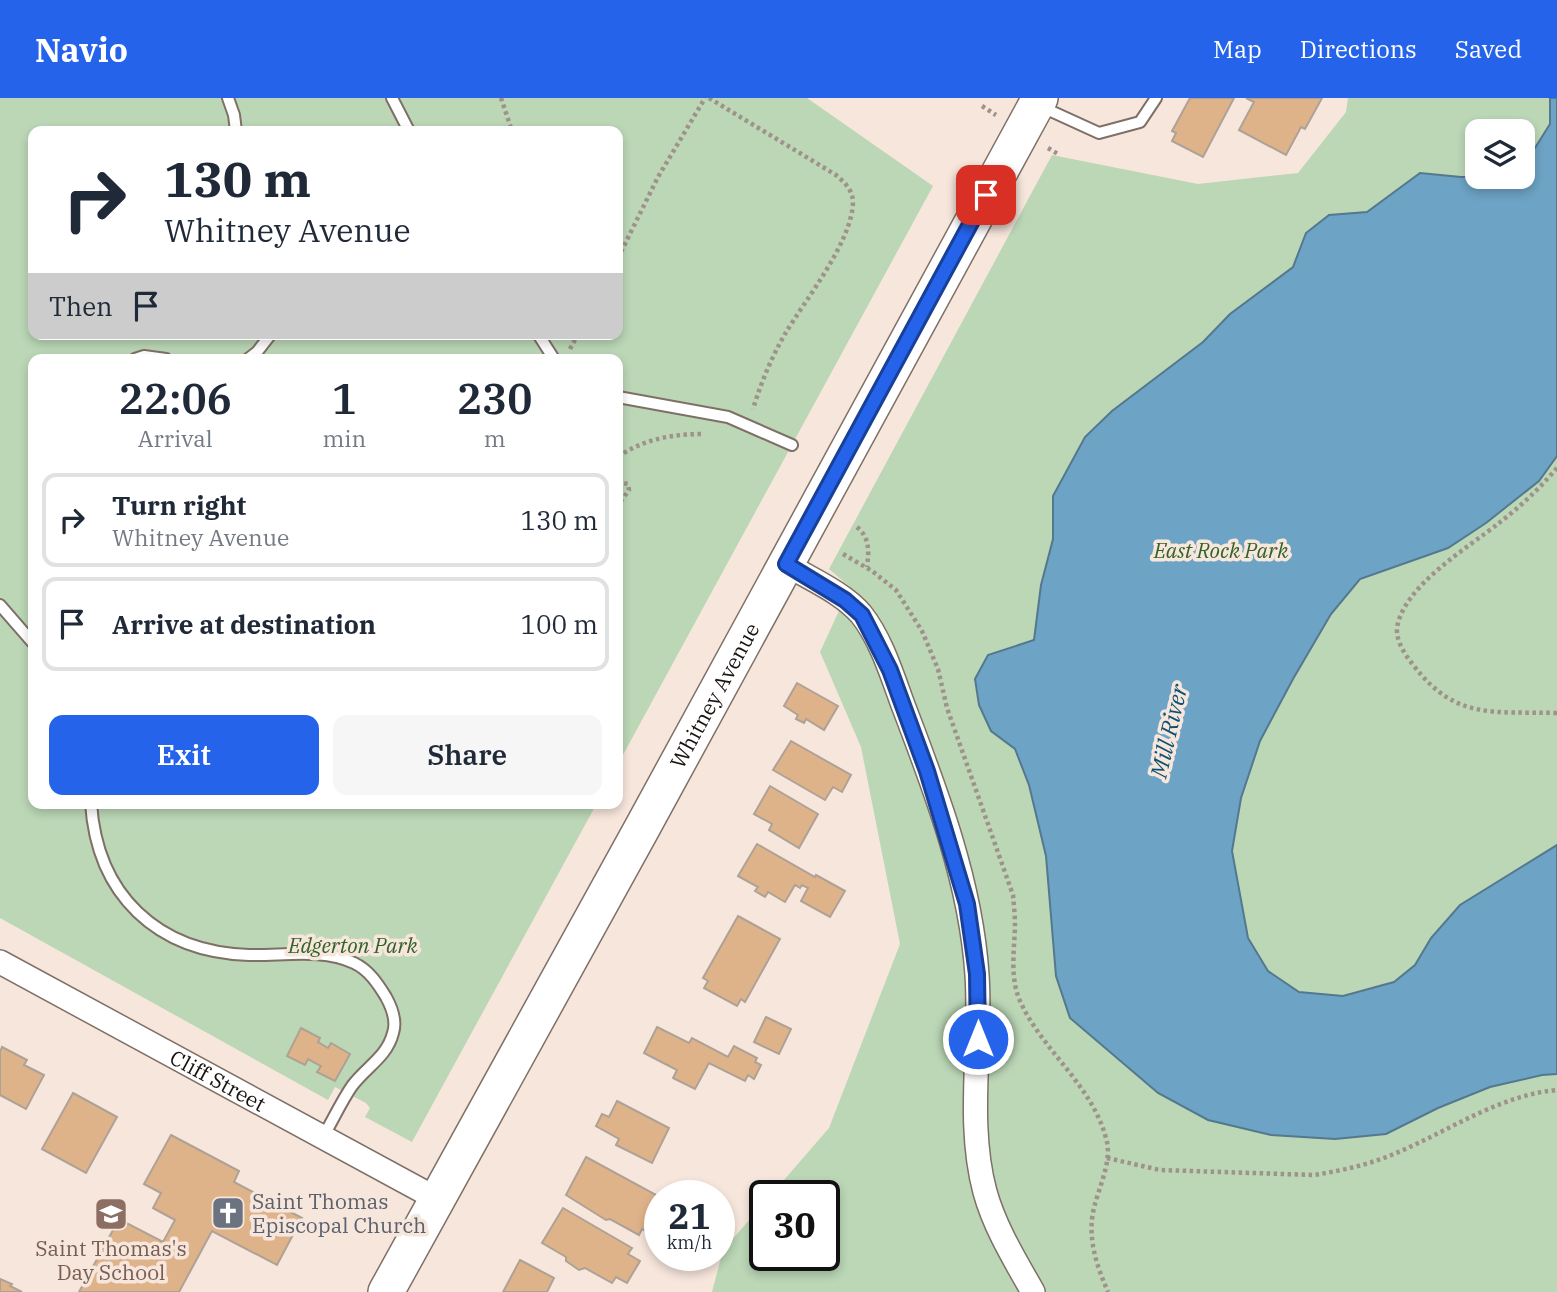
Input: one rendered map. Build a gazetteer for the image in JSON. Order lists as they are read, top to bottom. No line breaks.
{"streets":{"main road":["Whitney Avenue"],"street":["Cliff Street"]},"crossings":[["Whitney Avenue","Cliff Street"]],"water":["Mill River"],"parks":["East Rock Park","Edgerton Park"],"places":{"church":["Saint Thomas Episcopal Church"],"school or university":["Saint Thomas's Day School"]},"page":{"header":"Navio","nav":["Map","Directions","Saved"],"turn":["130 m","Whitney Avenue"],"then":"Then","eta":["22:06","Arrival","1","min","230","m"],"list":[{"name":"Turn right","note":"Whitney Avenue","value":"130 m"},{"name":"Arrive at destination","value":"100 m"}],"buttons":["Exit","Share"],"speed":"21 km/h","limit":"30"}}
